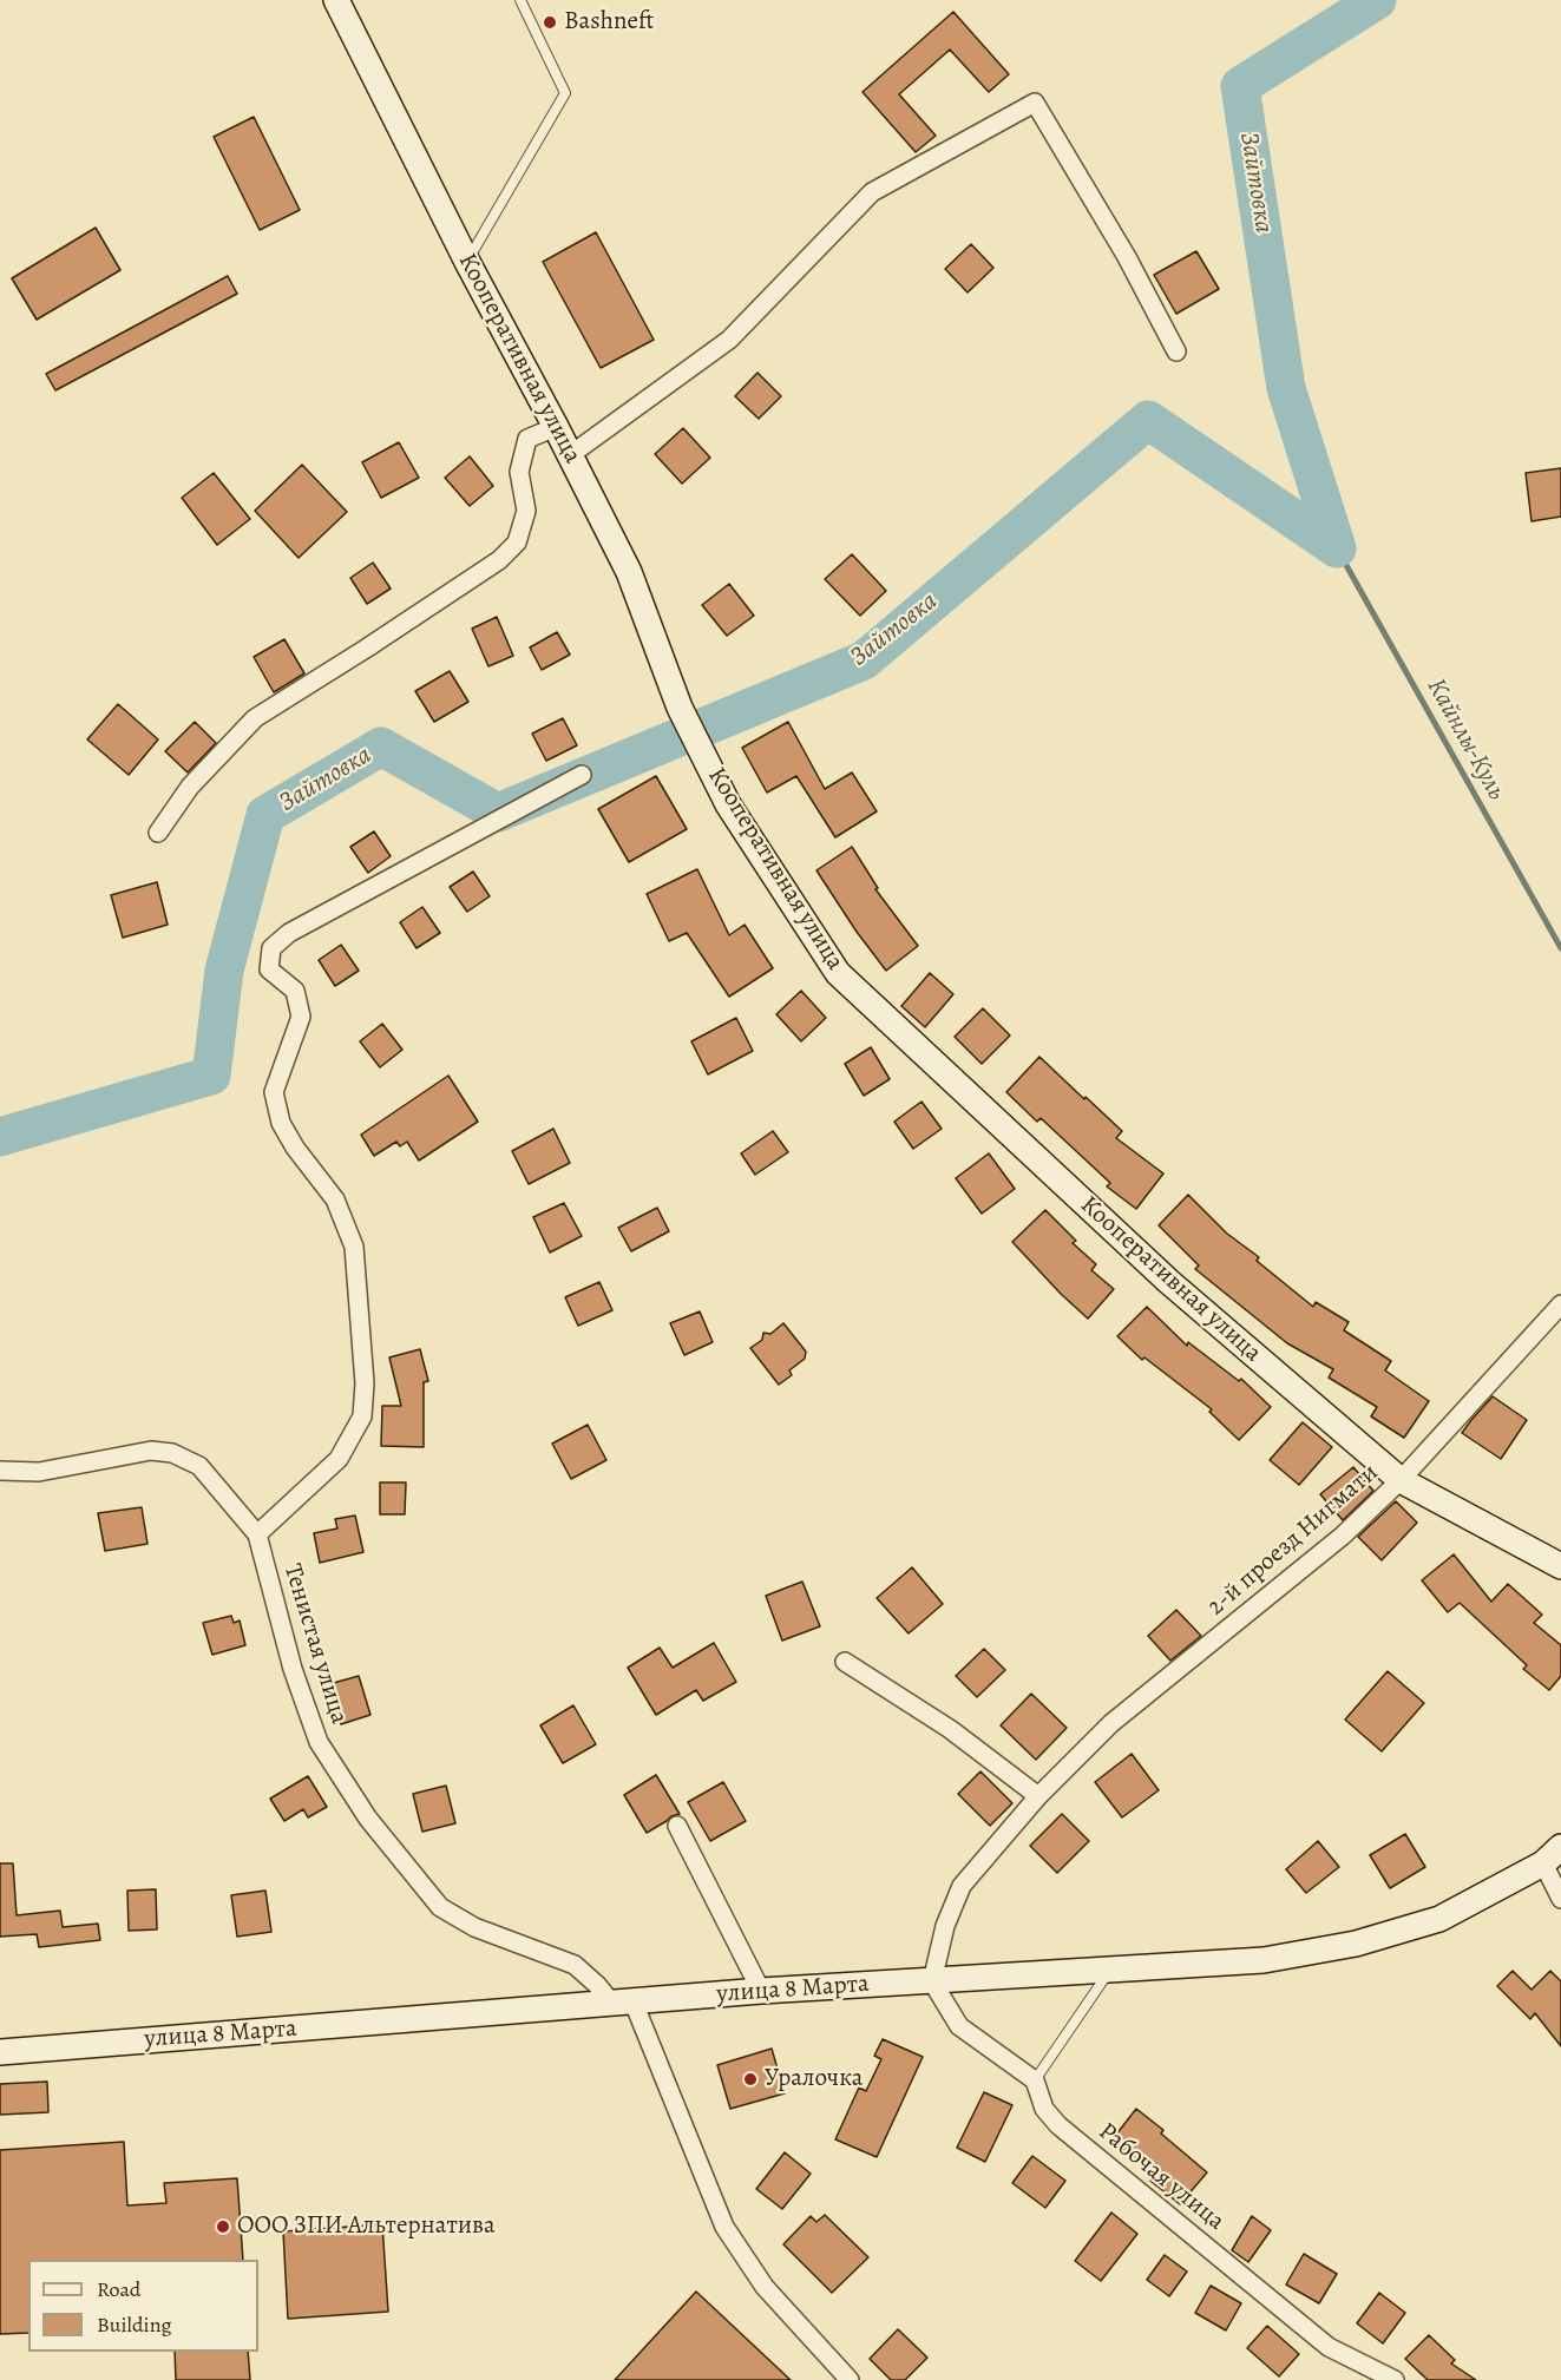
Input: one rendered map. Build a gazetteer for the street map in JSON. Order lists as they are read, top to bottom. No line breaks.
{"streets":{"main road":["Кооперативная улица","улица 8 Марта"],"street":["2-й проезд Нигмати","Тенистая улица","Рабочая улица"]},"crossings":[["Кооперативная улица","2-й проезд Нигмати"],["2-й проезд Нигмати","улица 8 Марта"],["Тенистая улица","улица 8 Марта"]],"water":["Зайтовка","Кайнлы-Куль"],"places":["Bashneft","Уралочка","ООО ЗПИ Альтернатива"],"legend":["Road","Building"]}
